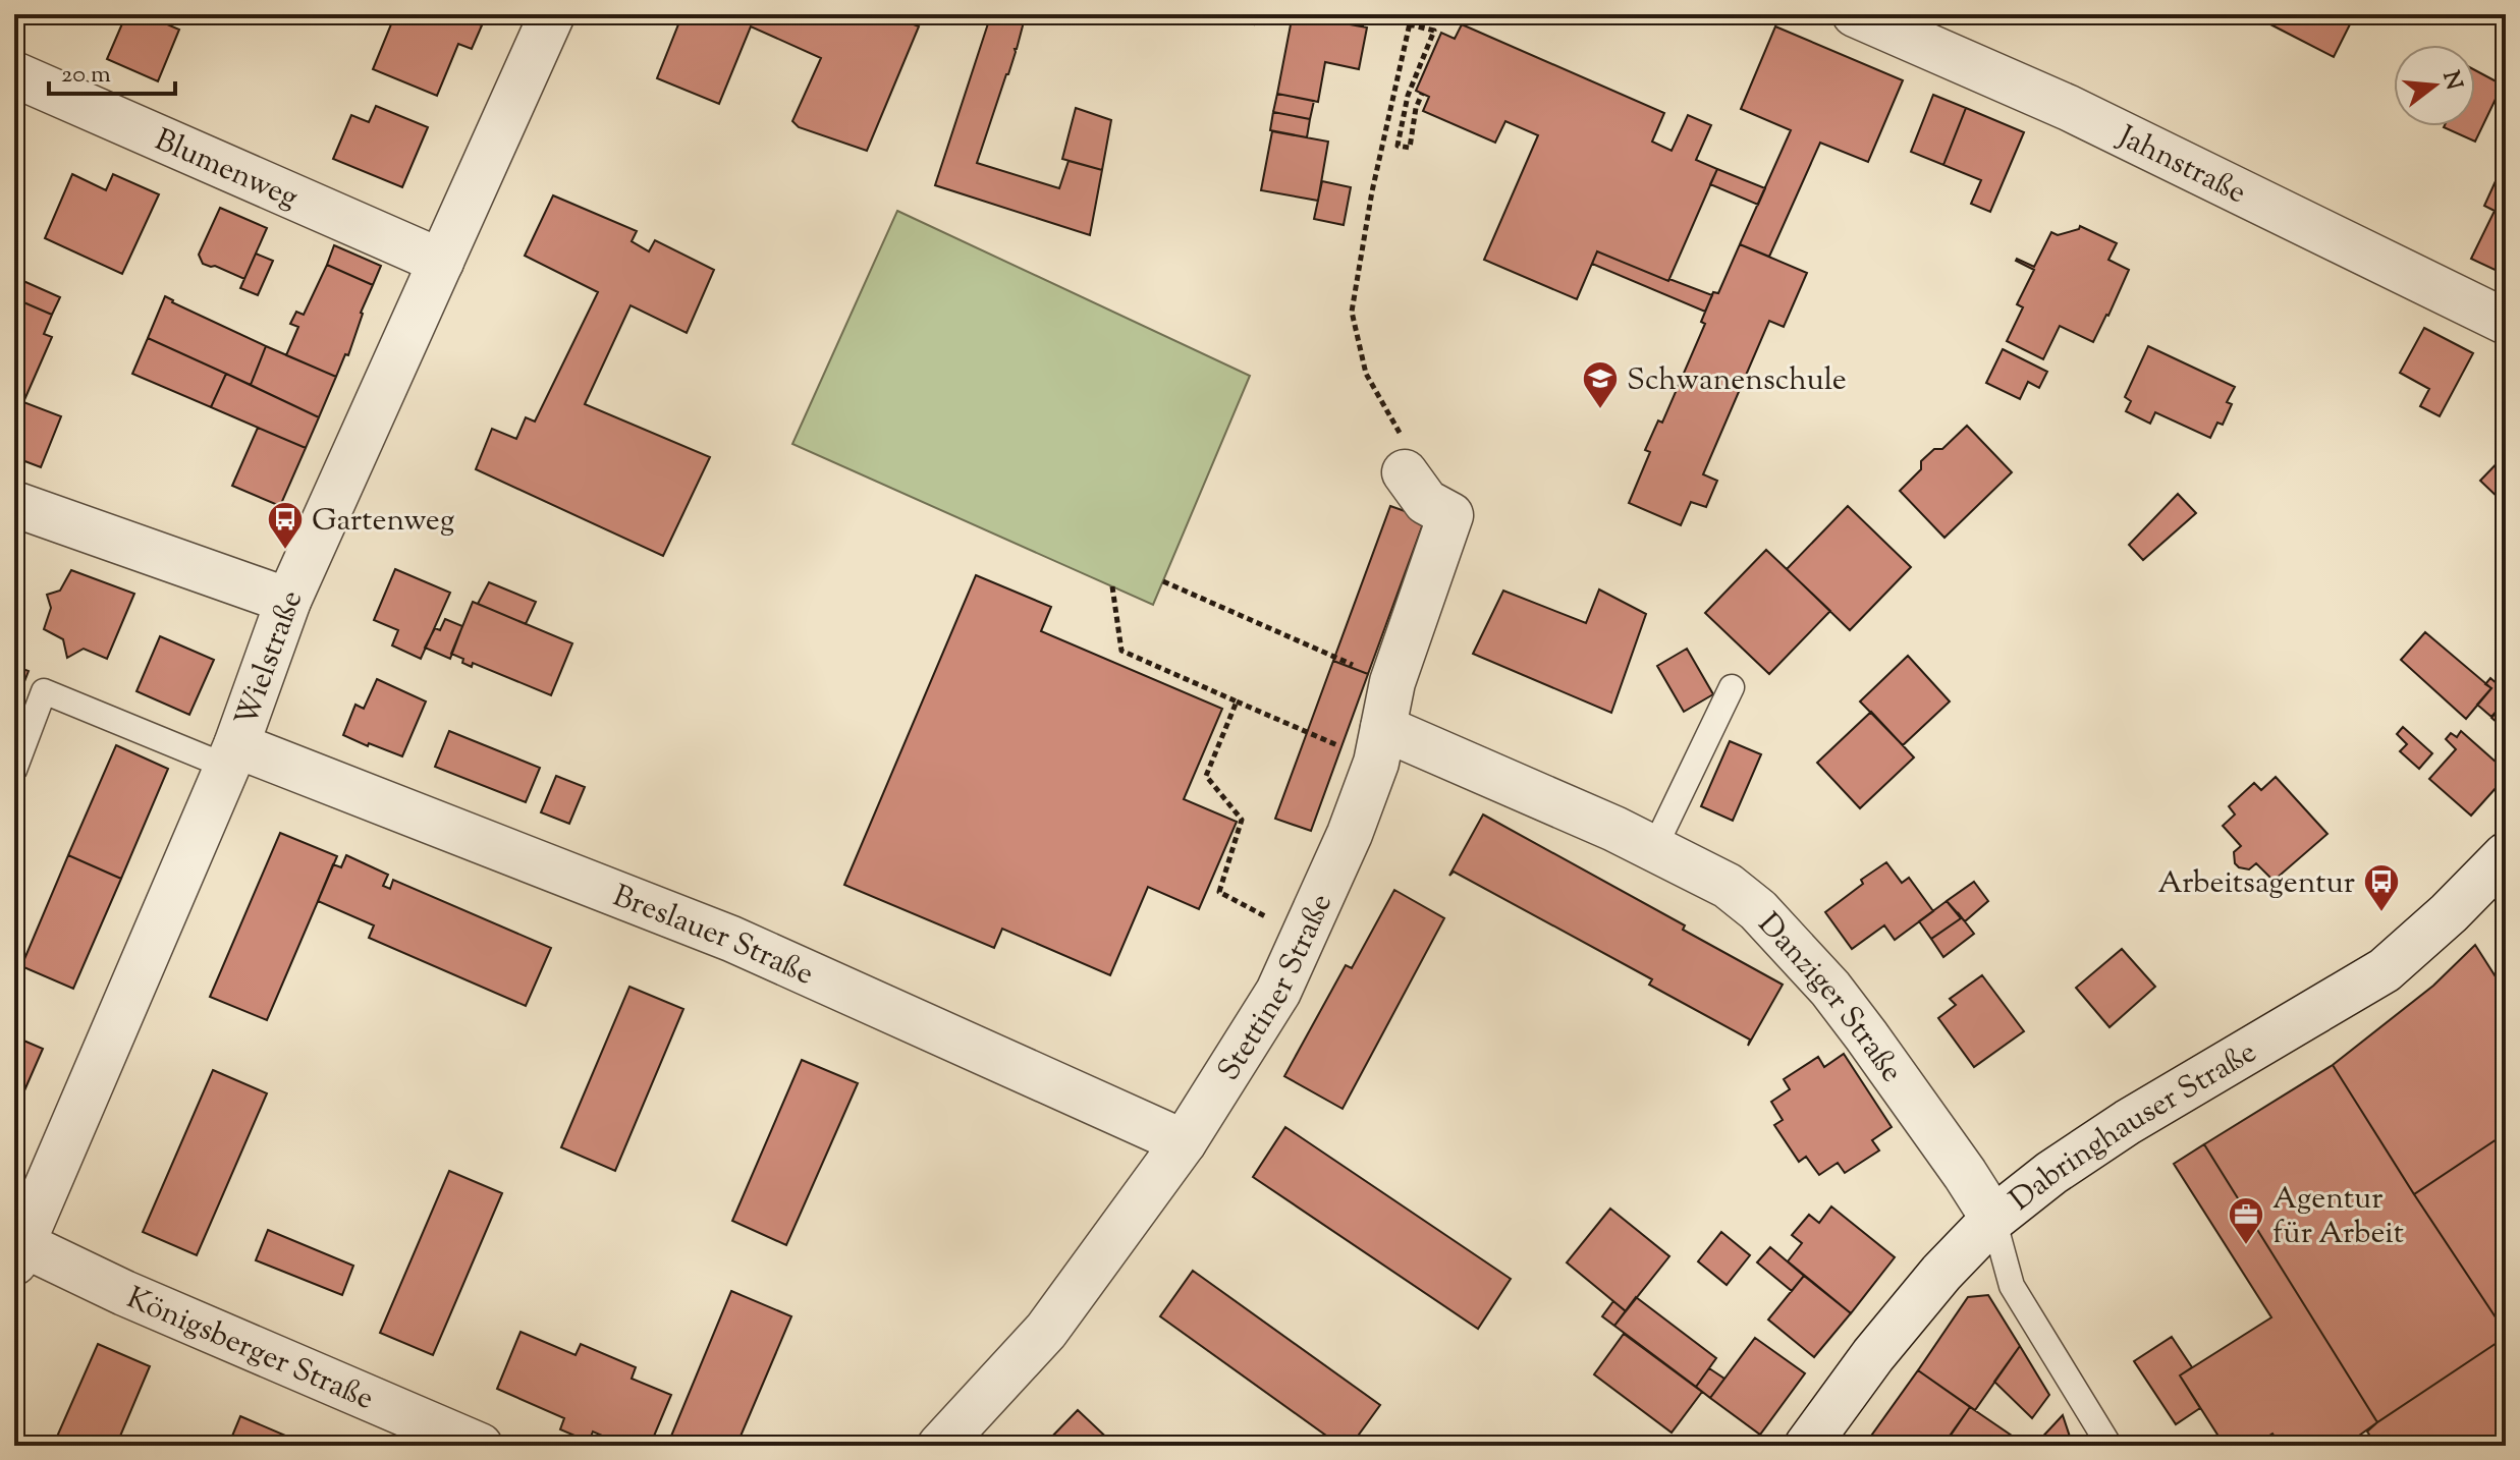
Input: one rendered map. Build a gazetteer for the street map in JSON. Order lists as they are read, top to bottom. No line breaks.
{"streets":{"street":["Jahnstraße","Blumenweg","Wielstraße","Breslauer Straße","Stettiner Straße","Danziger Straße","Dabringhauser Straße","Königsberger Straße"]},"crossings":[["Blumenweg","Wielstraße"],["Wielstraße","Breslauer Straße"],["Wielstraße","Königsberger Straße"],["Breslauer Straße","Stettiner Straße"],["Stettiner Straße","Danziger Straße"],["Danziger Straße","Dabringhauser Straße"]],"places":{"school or university":["Schwanenschule"],"bus stop":["Gartenweg","Arbeitsagentur"],"office":["Agentur für Arbeit"]},"scale_bar":"20 m","north":"right"}
